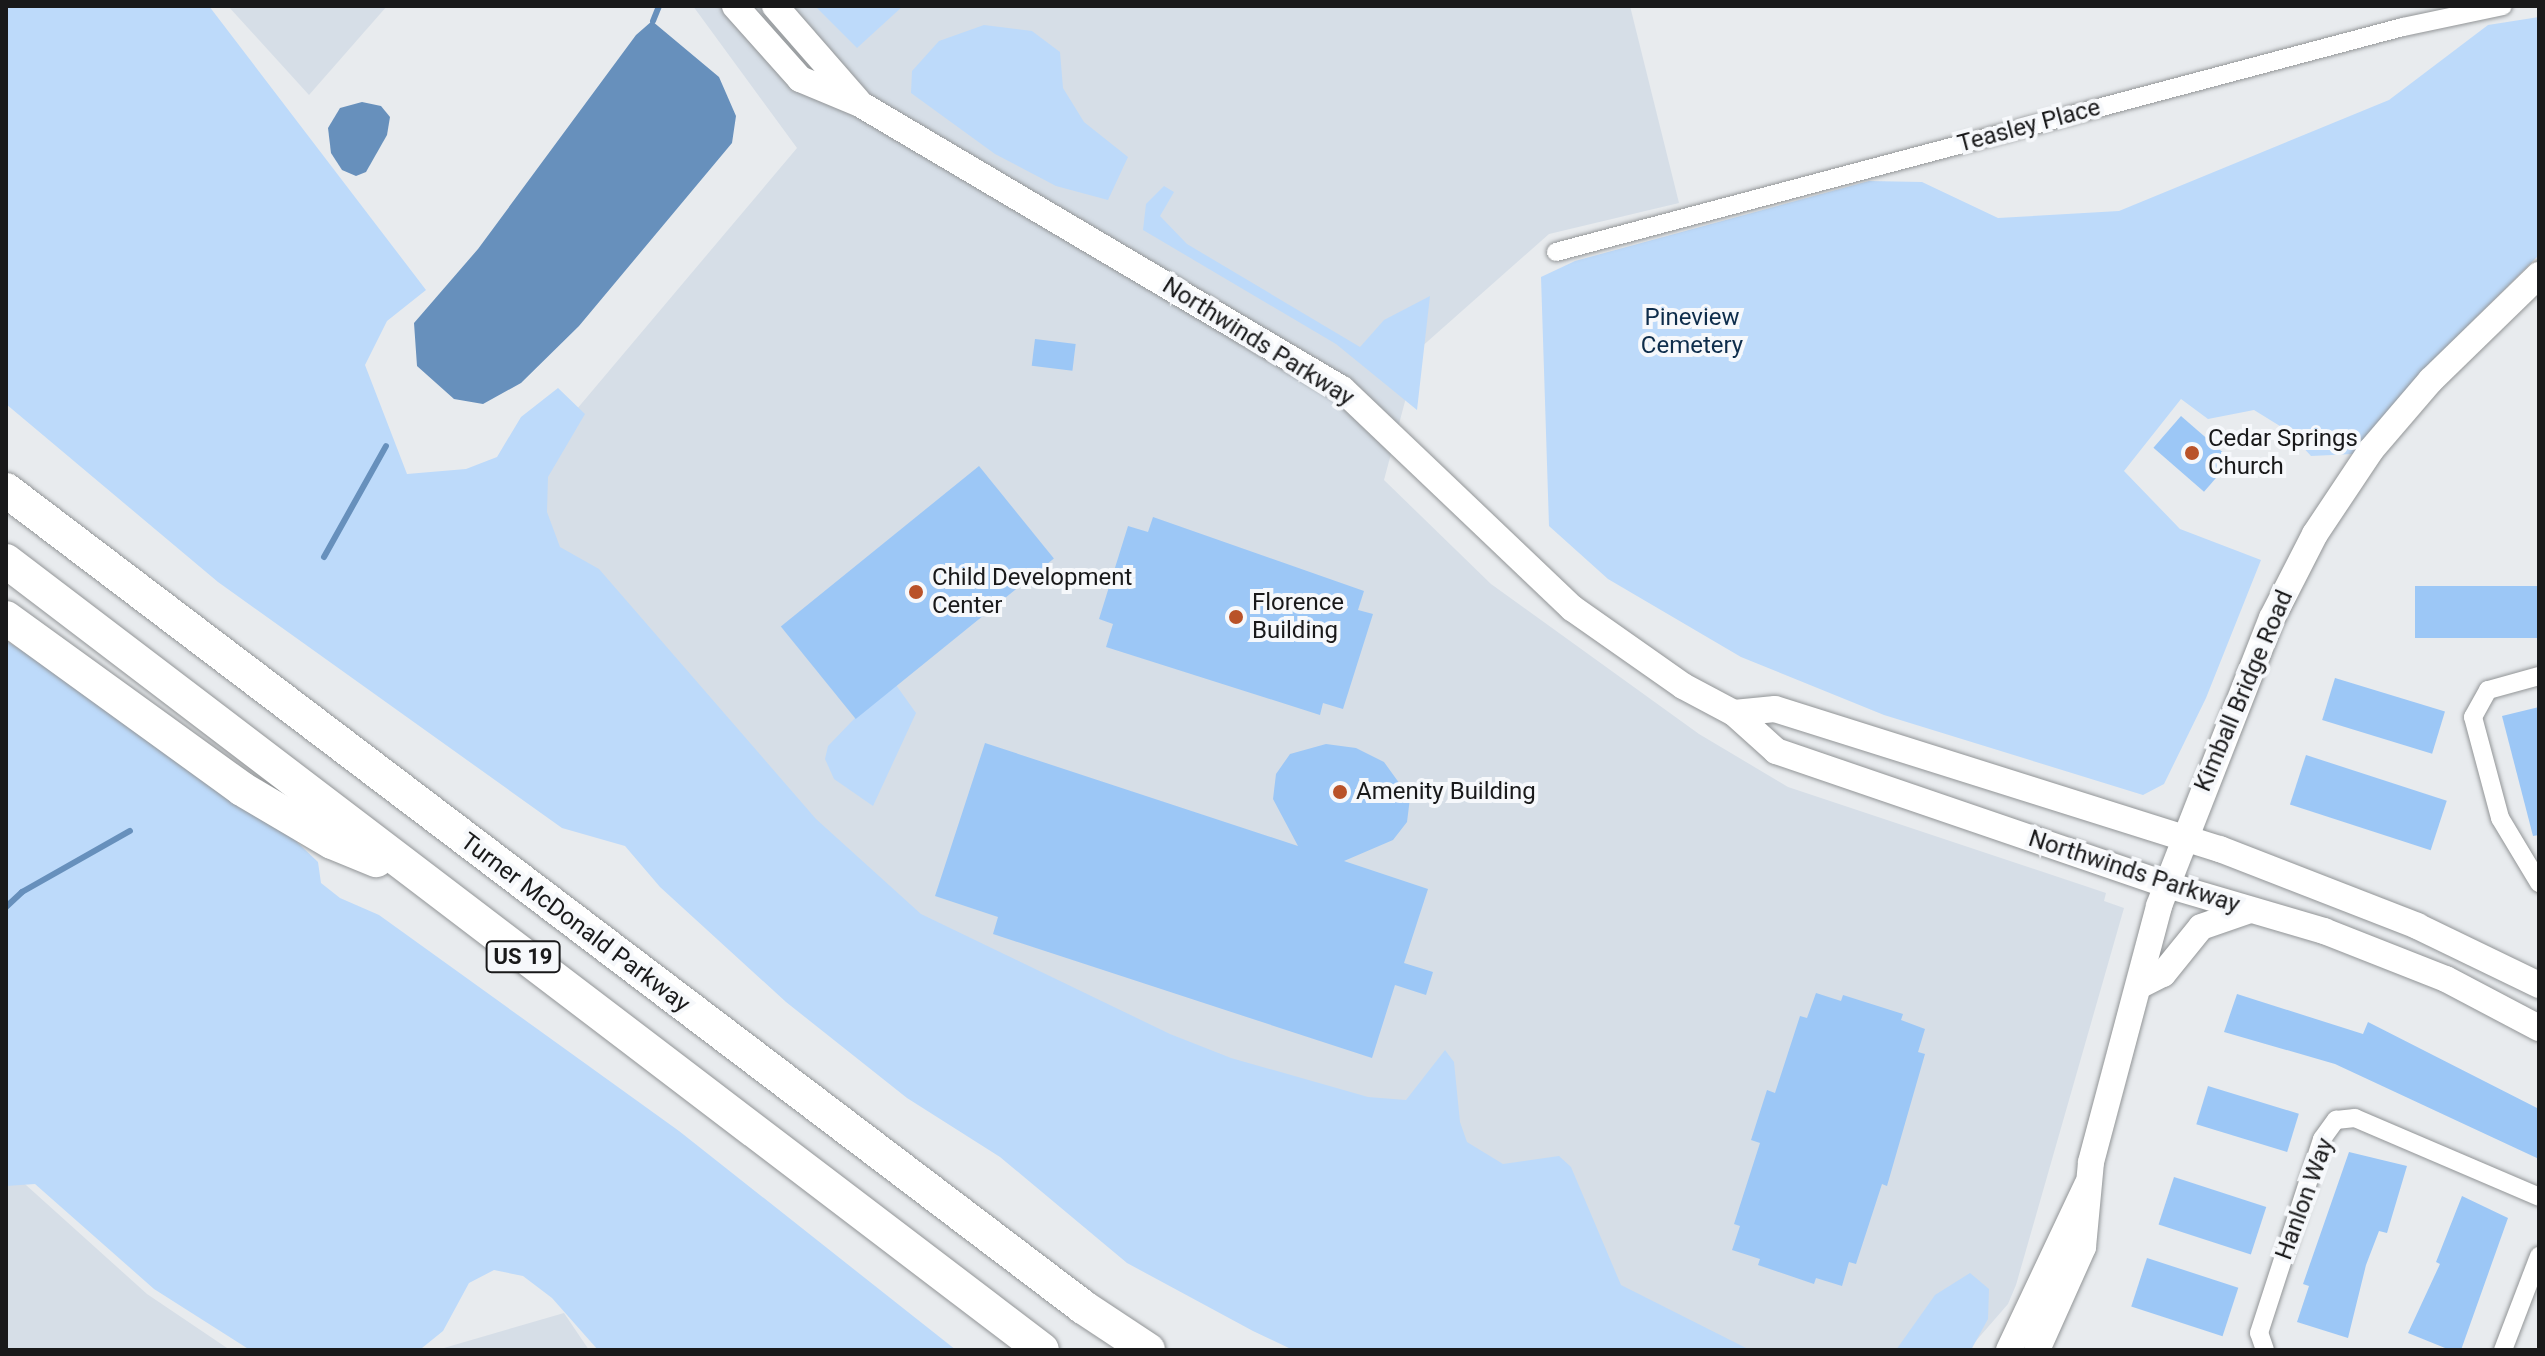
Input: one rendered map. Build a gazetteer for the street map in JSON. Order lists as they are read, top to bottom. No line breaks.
{"streets":{"highway":["Turner McDonald Parkway","US 19"],"street":["Teasley Place","Northwinds Parkway","Kimball Bridge Road","Hanlon Way"]},"crossings":[["Northwinds Parkway","Kimball Bridge Road"]],"parks":["Pineview Cemetery"],"places":["Cedar Springs Church","Child Development Center","Florence Building","Amenity Building"]}
